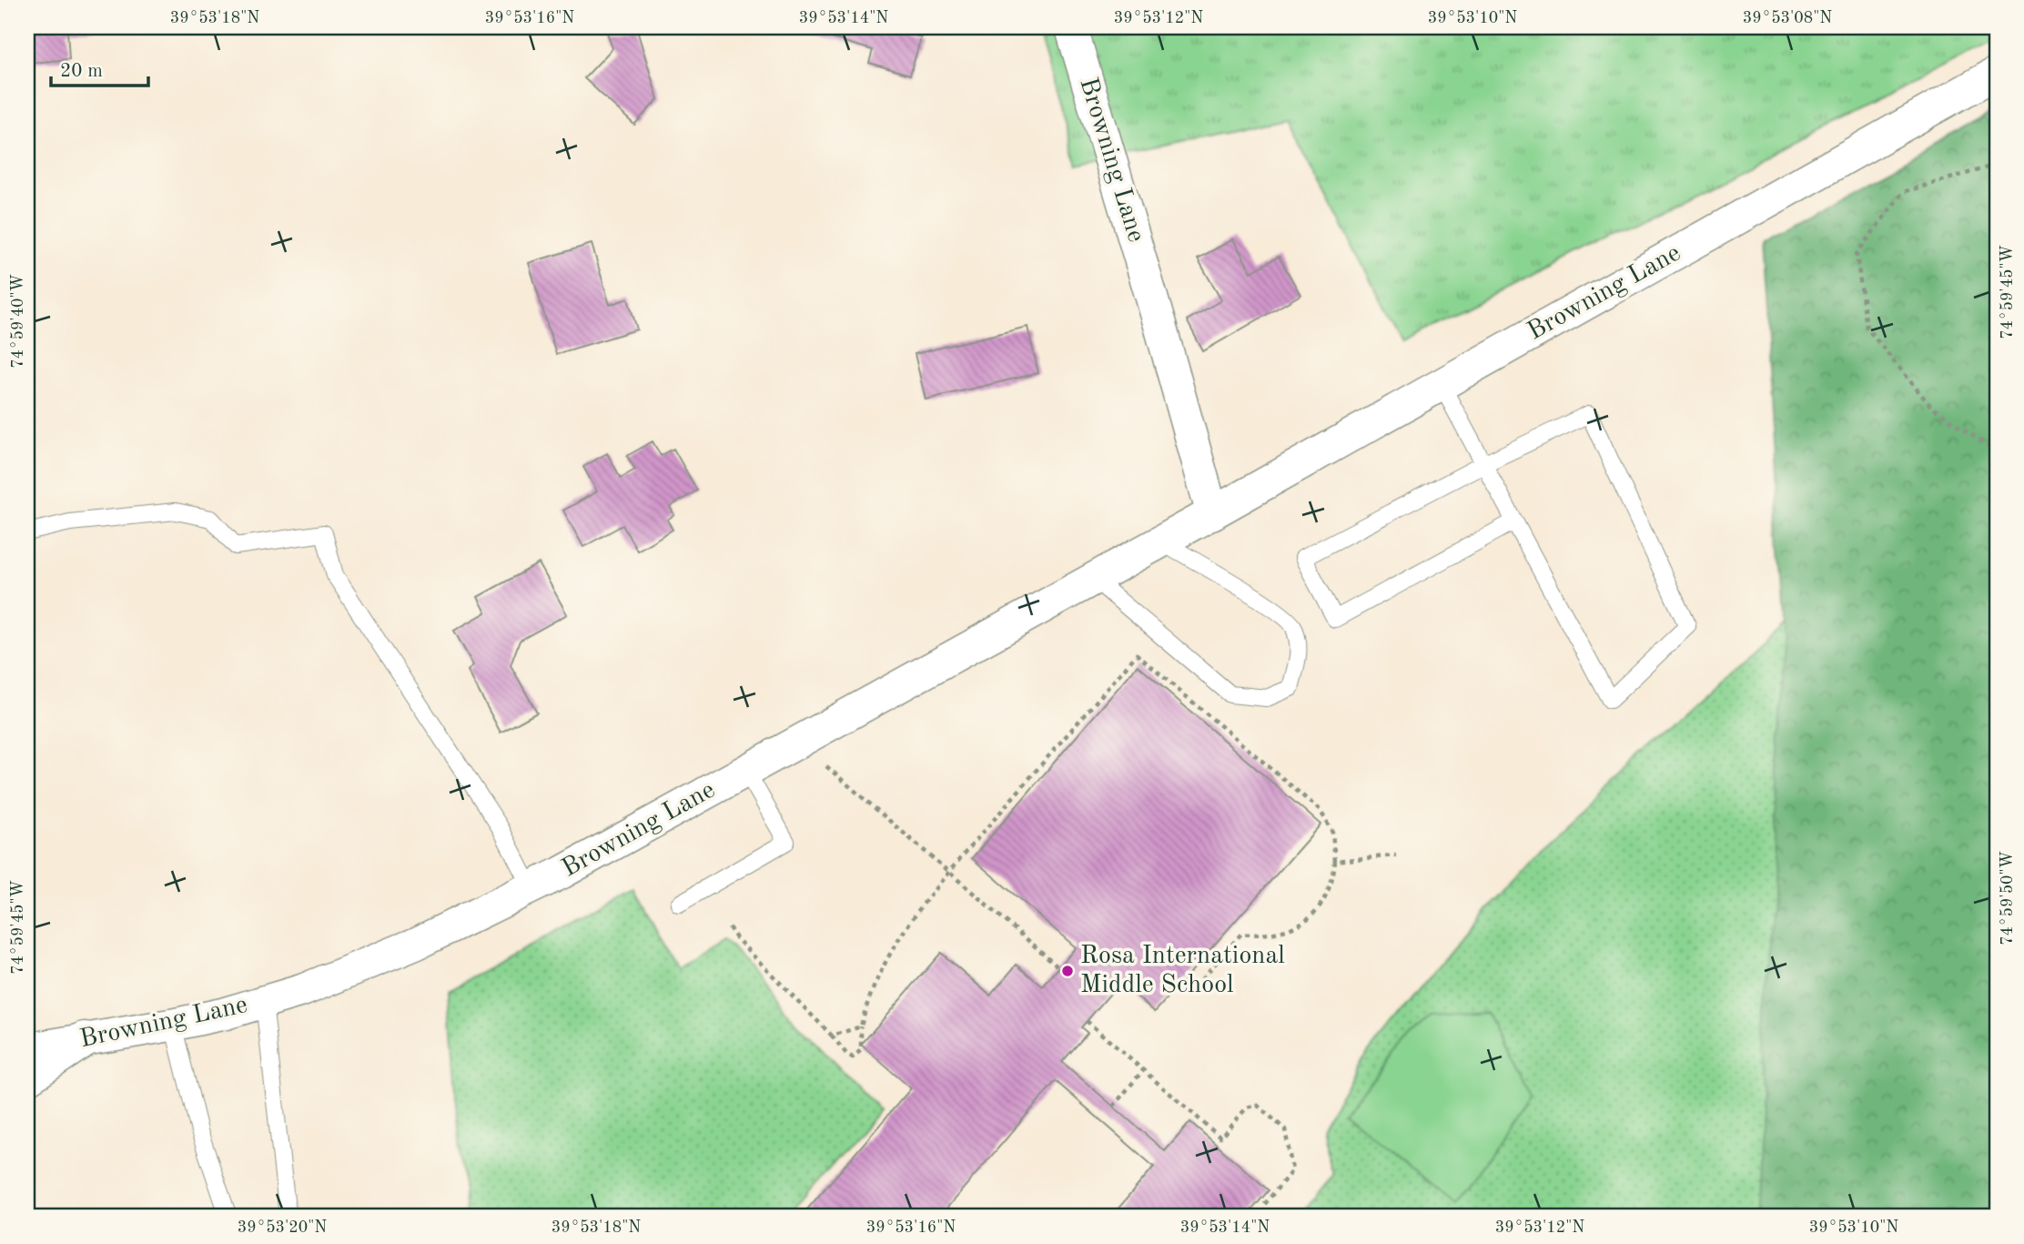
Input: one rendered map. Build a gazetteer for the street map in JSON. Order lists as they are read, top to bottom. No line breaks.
{"streets":{"street":["Browning Lane"]},"places":["Rosa International Middle School"],"scale_bar":"20 m","coordinates":["39°53'18\"N","39°53'16\"N","39°53'14\"N","39°53'12\"N","39°53'10\"N","39°53'08\"N","74°59'45\"W","74°59'40\"W","74°59'50\"W","39°53'20\"N"]}
